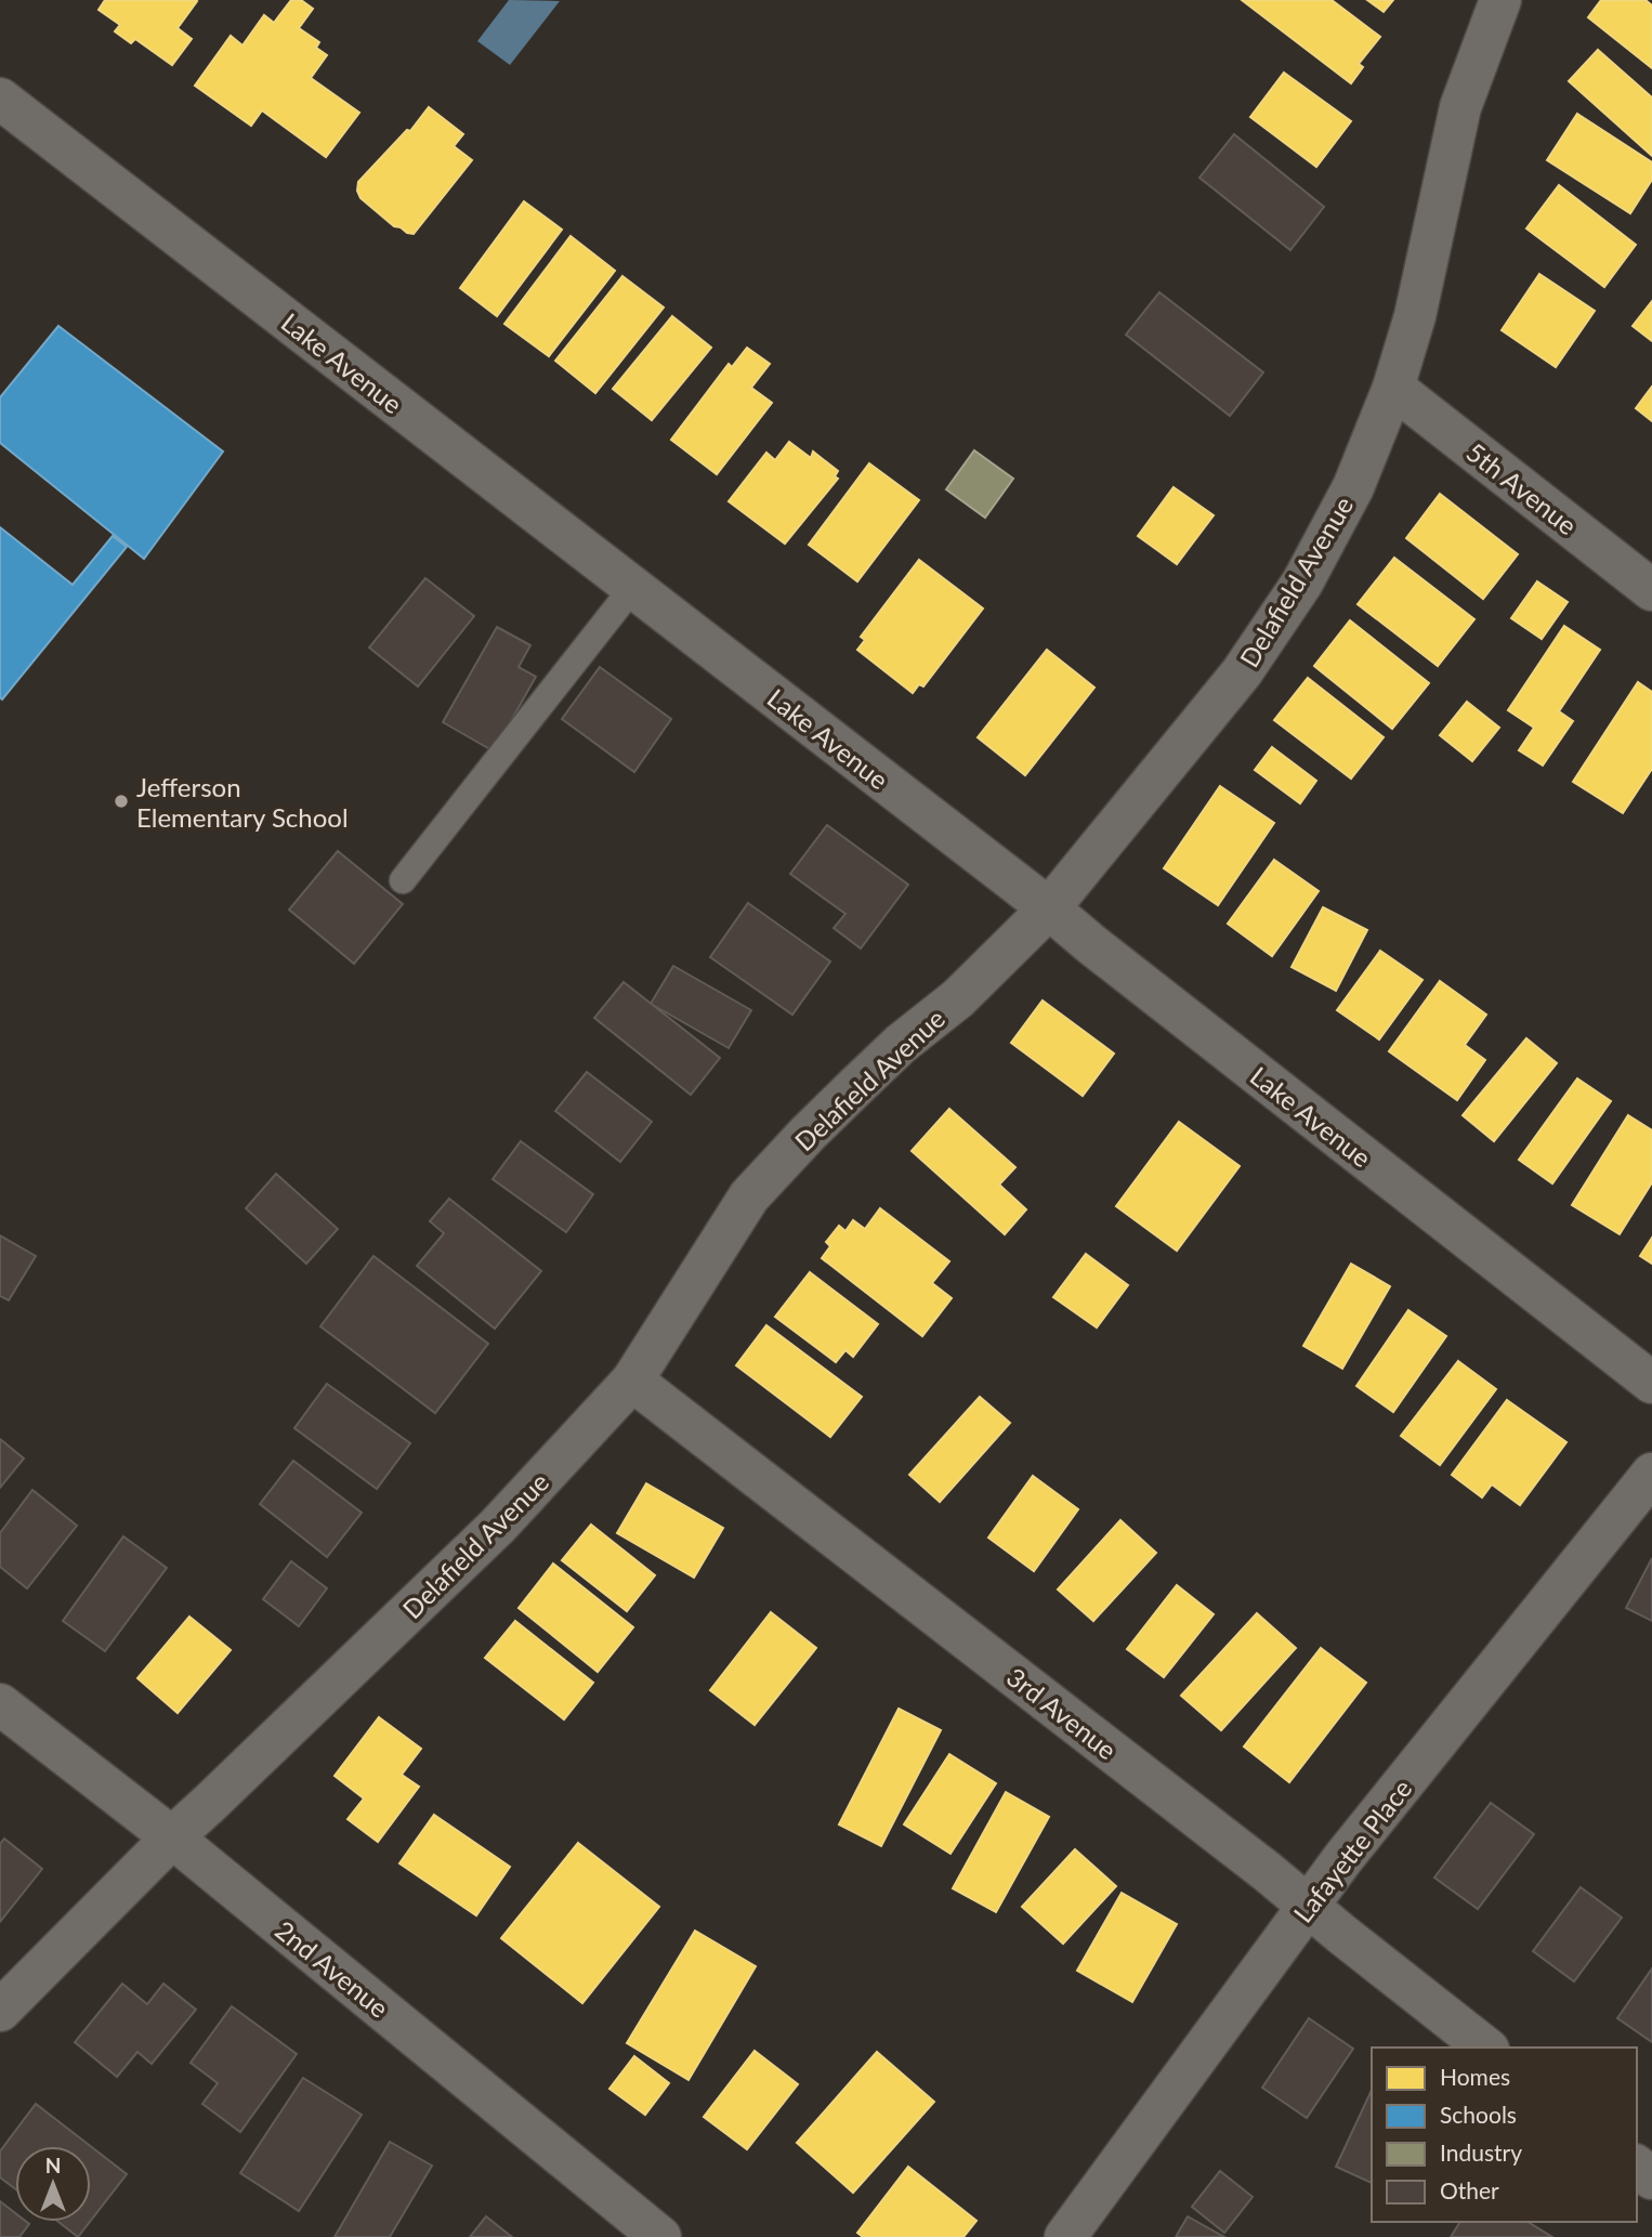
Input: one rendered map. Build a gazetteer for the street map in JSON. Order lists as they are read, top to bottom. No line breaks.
{"streets":{"street":["Lake Avenue","5th Avenue","Delafield Avenue","3rd Avenue","Lafayette Place","2nd Avenue"]},"crossings":[["Lake Avenue","Delafield Avenue"],["5th Avenue","Delafield Avenue"],["Delafield Avenue","3rd Avenue"],["Delafield Avenue","2nd Avenue"],["3rd Avenue","Lafayette Place"]],"places":["Jefferson Elementary School"],"legend":["Homes","Schools","Industry","Other"],"north":"top"}
